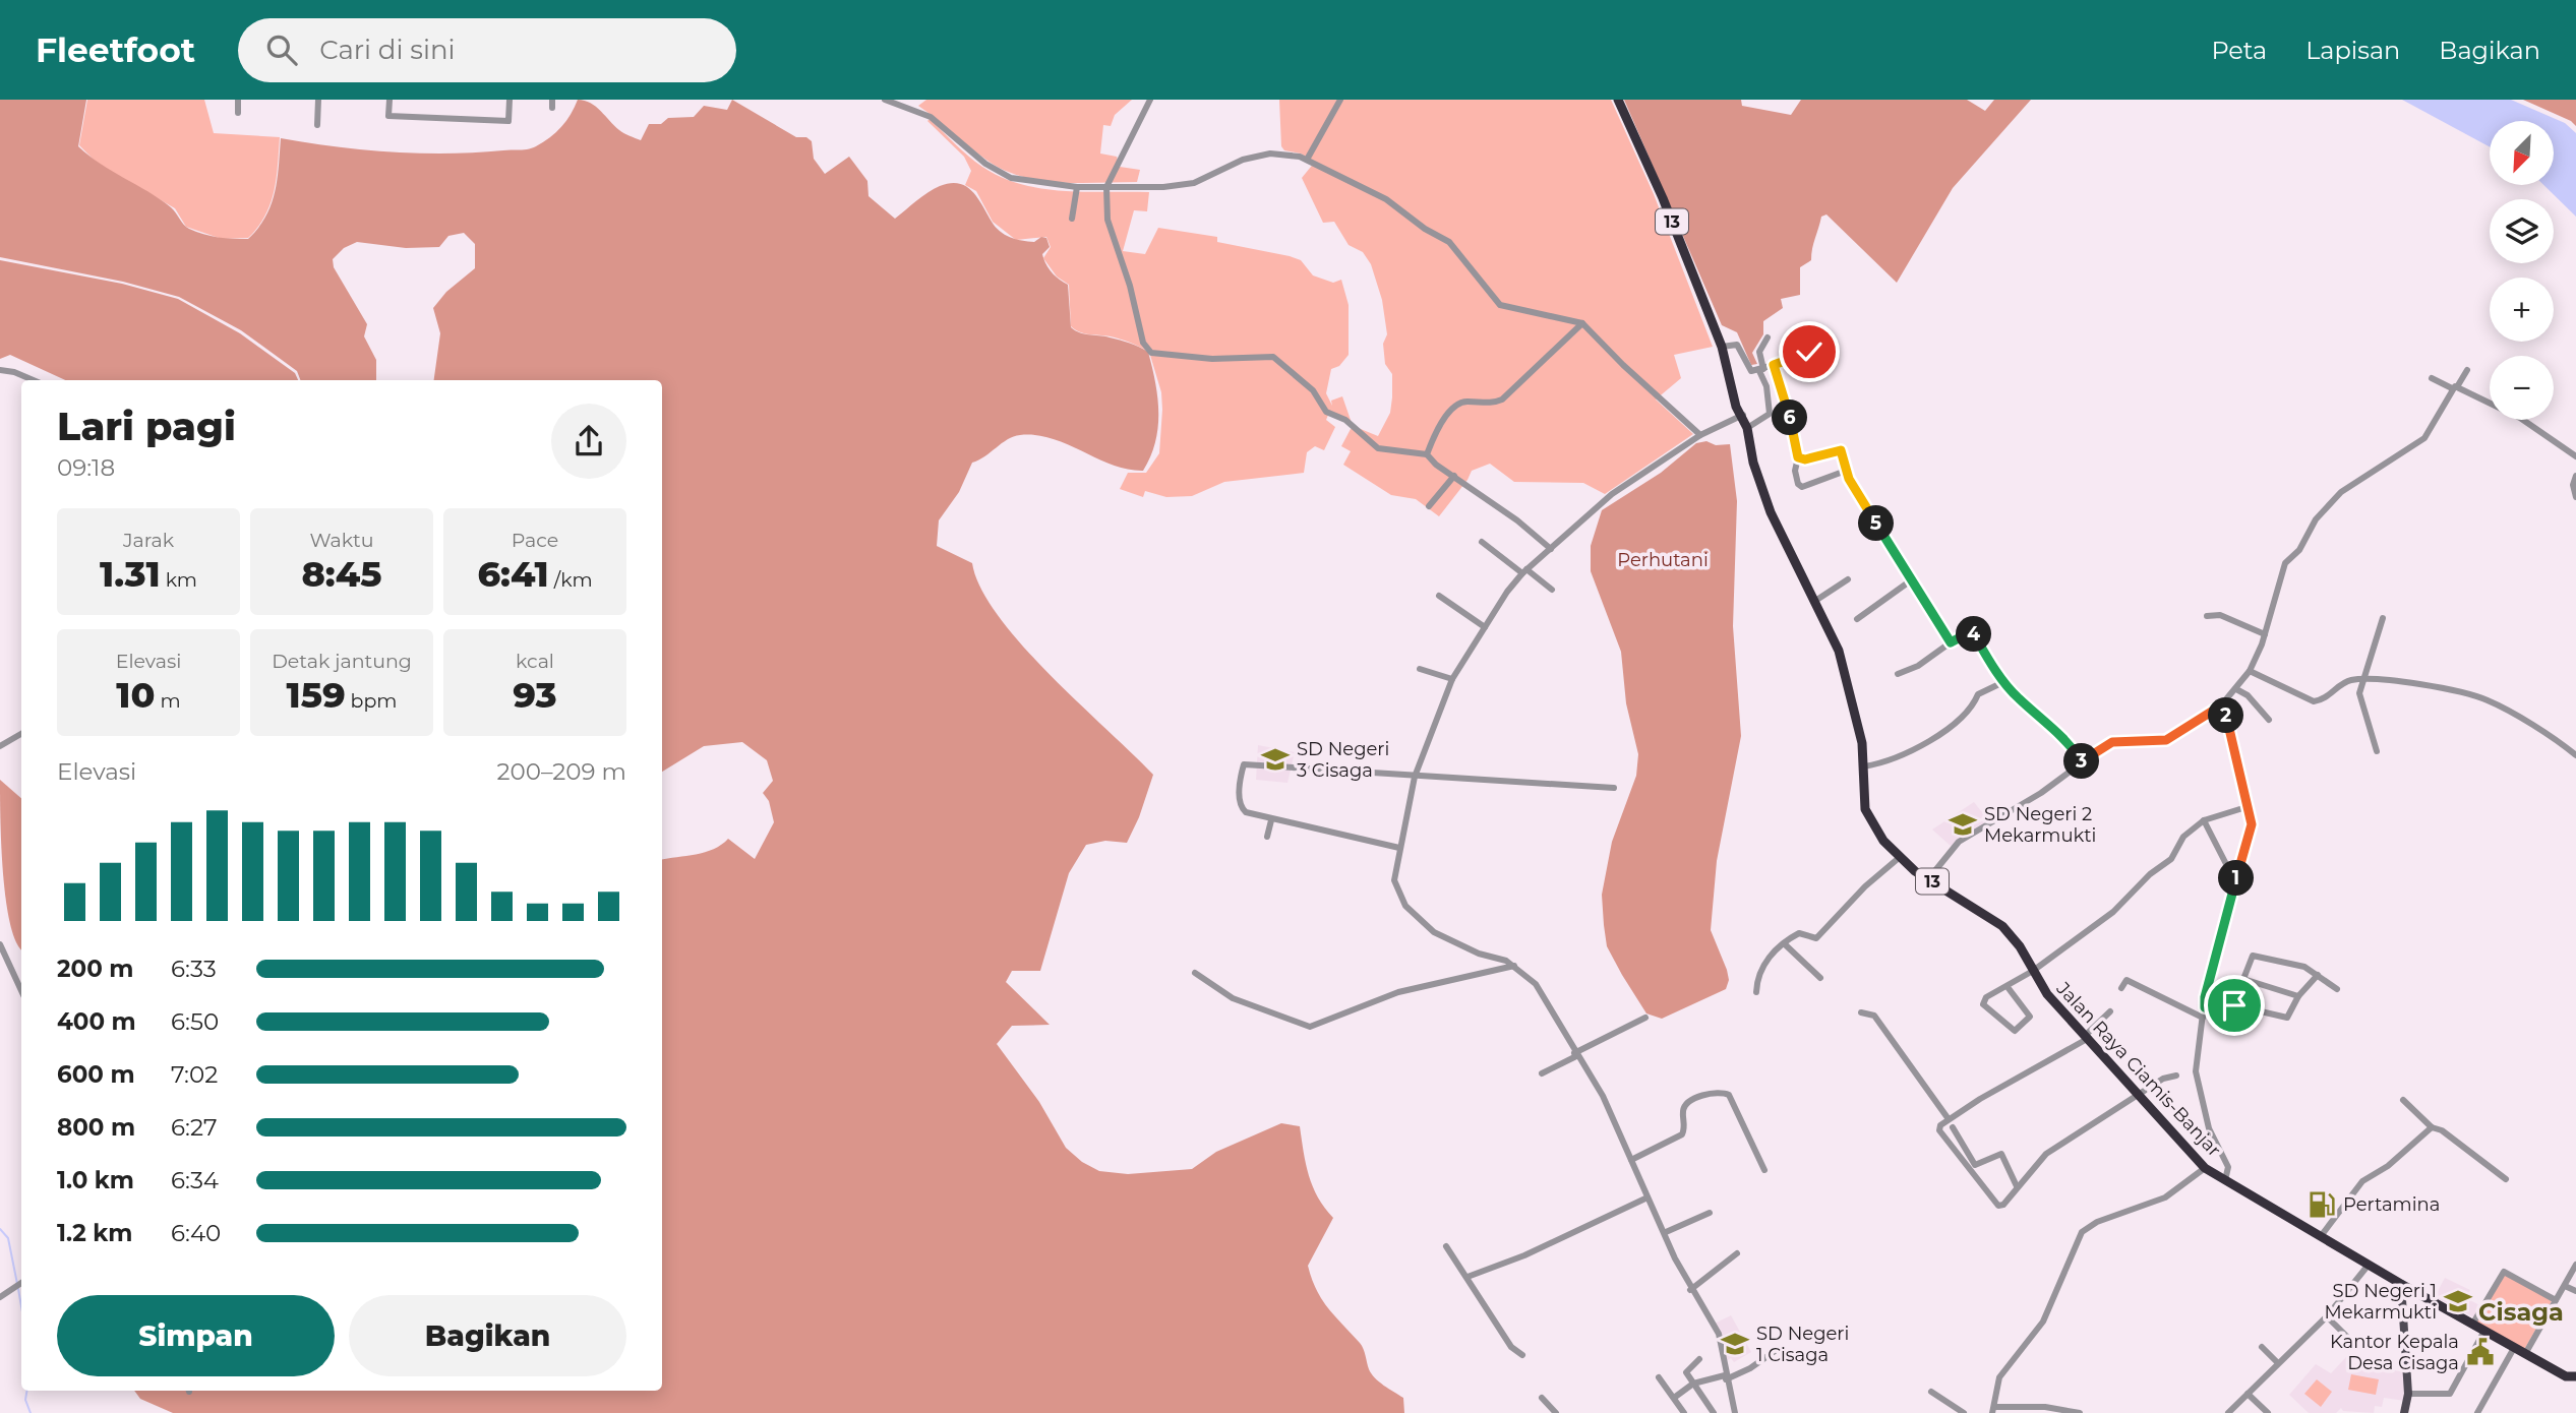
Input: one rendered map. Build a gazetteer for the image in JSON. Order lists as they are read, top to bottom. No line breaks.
{"streets":{"highway":["13","Jalan Raya Ciamis-Banjar"]},"districts":["Cisaga"],"parks":["Perhutani"],"places":{"school or university":["SD Negeri 3 Cisaga","SD Negeri 2 Mekarmukti","SD Negeri 1 Mekarmukti","SD Negeri 1 Cisaga"],"fuel station":["Pertamina"],"public building":["Kantor Kepala Desa Cisaga"]},"north":"bottom left","page":{"header":"Fleetfoot","search":"Cari di sini","nav":["Peta","Lapisan","Bagikan"],"map_buttons":["+","−"],"heading":["Lari pagi","09:18"],"pins":["6","5","4","2","3","1"],"stats":[["Jarak","1.31 km"],["Waktu","8:45"],["Pace","6:41 /km"],["Elevasi","10 m"],["Detak jantung","159 bpm"],["kcal","93"]],"chart":["Elevasi","200–209 m"],"list":[{"name":"200 m","note":"6:33"},{"name":"400 m","note":"6:50"},{"name":"600 m","note":"7:02"},{"name":"800 m","note":"6:27"},{"name":"1.0 km","note":"6:34"},{"name":"1.2 km","note":"6:40"}],"buttons":["Simpan","Bagikan"]}}
